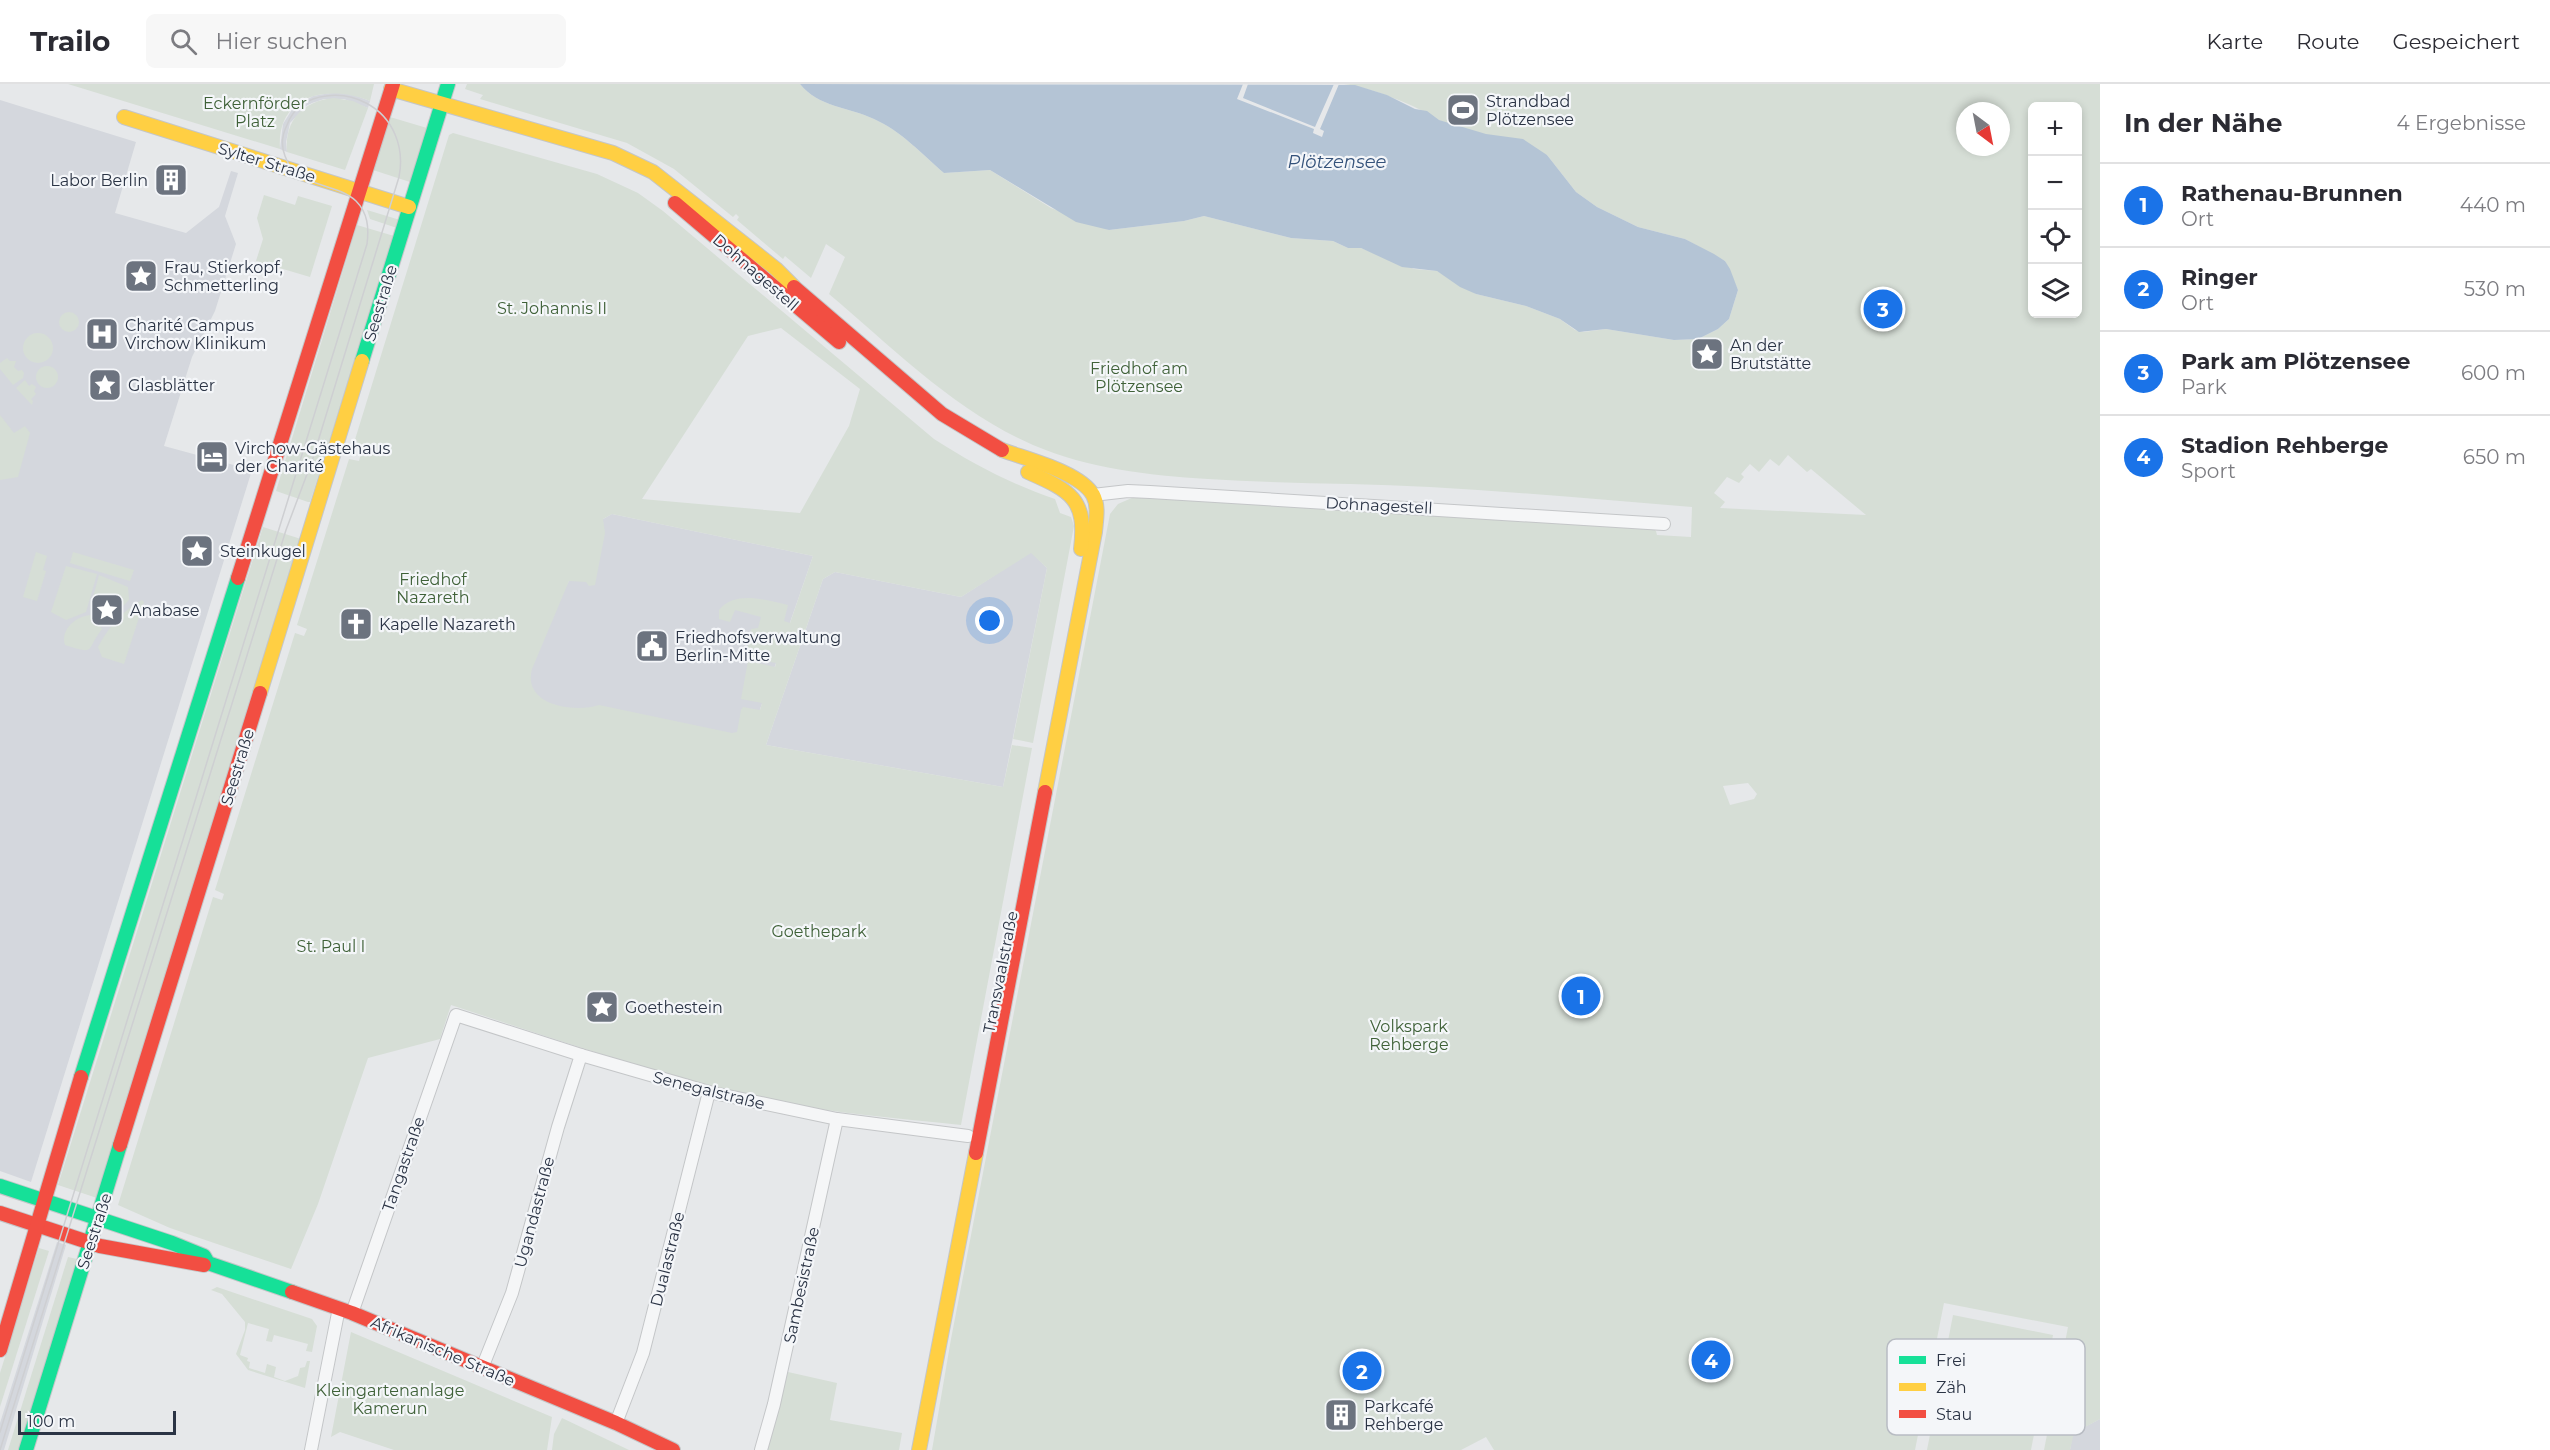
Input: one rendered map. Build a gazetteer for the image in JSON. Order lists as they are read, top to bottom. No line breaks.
{"streets":{"street":["Sylter Straße","Dohnagestell","Seestraße","Transvaalstraße","Senegalstraße","Tangastraße","Ugandastraße","Dualastraße","Sambesistraße","Afrikanische Straße"]},"crossings":[["Sylter Straße","Seestraße"],["Dohnagestell","Seestraße"],["Dohnagestell","Transvaalstraße"],["Seestraße","Afrikanische Straße"],["Transvaalstraße","Senegalstraße"],["Senegalstraße","Tangastraße"],["Senegalstraße","Ugandastraße"],["Senegalstraße","Dualastraße"],["Senegalstraße","Sambesistraße"],["Tangastraße","Afrikanische Straße"],["Ugandastraße","Afrikanische Straße"],["Dualastraße","Afrikanische Straße"]],"water":["Plötzensee"],"parks":["Eckernförder Platz","St. Johannis II","Friedhof am Plötzensee","Friedhof Nazareth","Goethepark","St. Paul I","Volkspark Rehberge","Kleingartenanlage Kamerun"],"places":{"sports":["Strandbad Plötzensee"],"building":["Labor Berlin","Parkcafé Rehberge"],"place":["Frau, Stierkopf, Schmetterling","An der Brutstätte","Glasblätter","Steinkugel","Anabase","Goethestein"],"hospital":["Charité Campus Virchow Klinikum"],"hotel":["Virchow-Gästehaus der Charité"],"church":["Kapelle Nazareth"],"public building":["Friedhofsverwaltung Berlin-Mitte"]},"legend":["Frei","Zäh","Stau"],"scale_bar":"100 m","north":"bottom right","page":{"header":"Trailo","search":"Hier suchen","nav":["Karte","Route","Gespeichert"],"heading":["In der Nähe","4 Ergebnisse"],"map_buttons":["+","−"],"list":[{"mark":"1","name":"Rathenau-Brunnen","note":"Ort","value":"440 m"},{"mark":"2","name":"Ringer","note":"Ort","value":"530 m"},{"mark":"3","name":"Park am Plötzensee","note":"Park","value":"600 m"},{"mark":"4","name":"Stadion Rehberge","note":"Sport","value":"650 m"}],"pins":["3","1","4","2"],"scale":"100 m"}}
